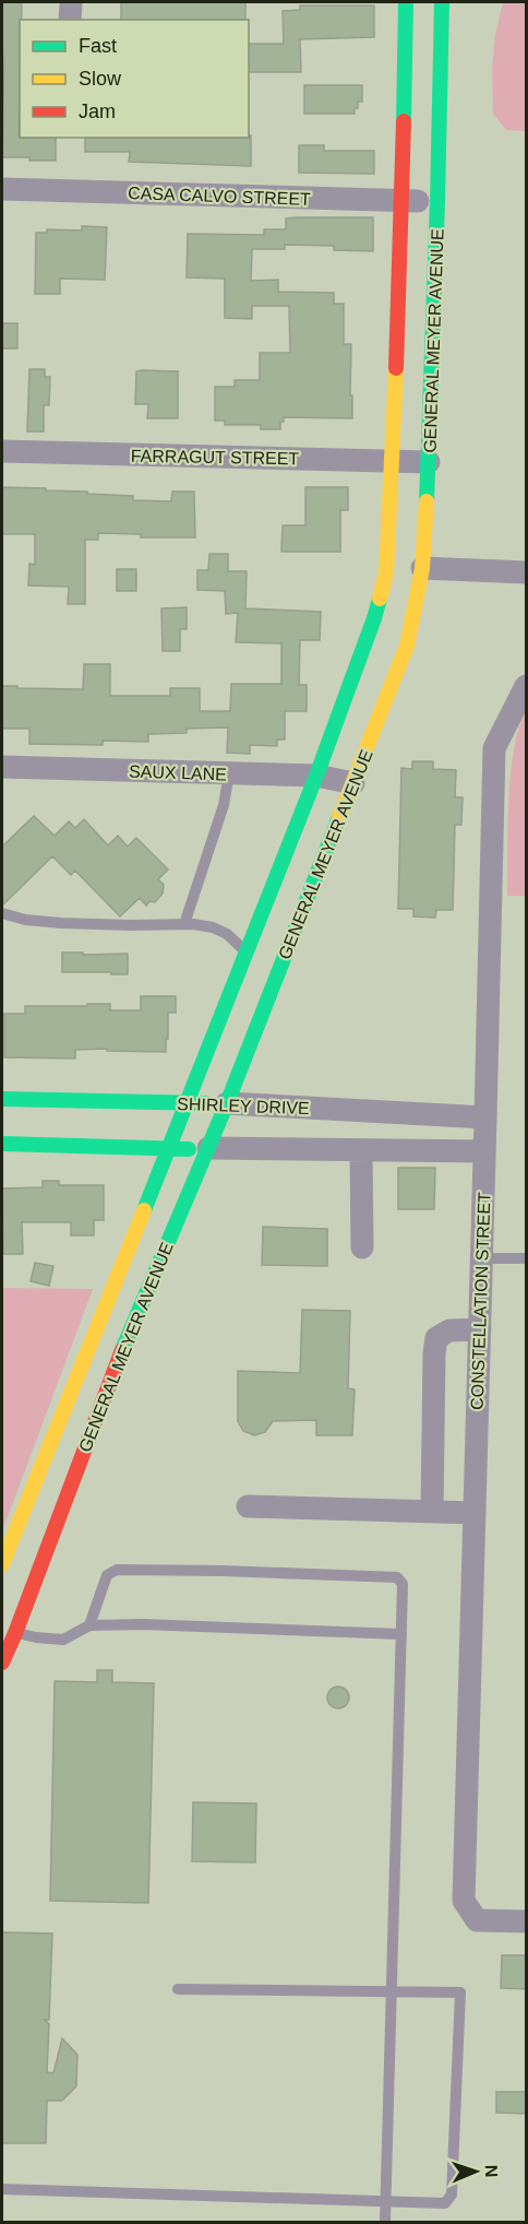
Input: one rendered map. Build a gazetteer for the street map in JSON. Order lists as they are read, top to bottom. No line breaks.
{"streets":{"main road":["GENERAL MEYER AVENUE","SHIRLEY DRIVE"],"street":["CASA CALVO STREET","FARRAGUT STREET","SAUX LANE","CONSTELLATION STREET"]},"crossings":[["CASA CALVO STREET","GENERAL MEYER AVENUE"],["GENERAL MEYER AVENUE","FARRAGUT STREET"],["GENERAL MEYER AVENUE","SAUX LANE"],["GENERAL MEYER AVENUE","SHIRLEY DRIVE"],["SHIRLEY DRIVE","CONSTELLATION STREET"]],"legend":["Fast","Slow","Jam"],"north":"right"}
